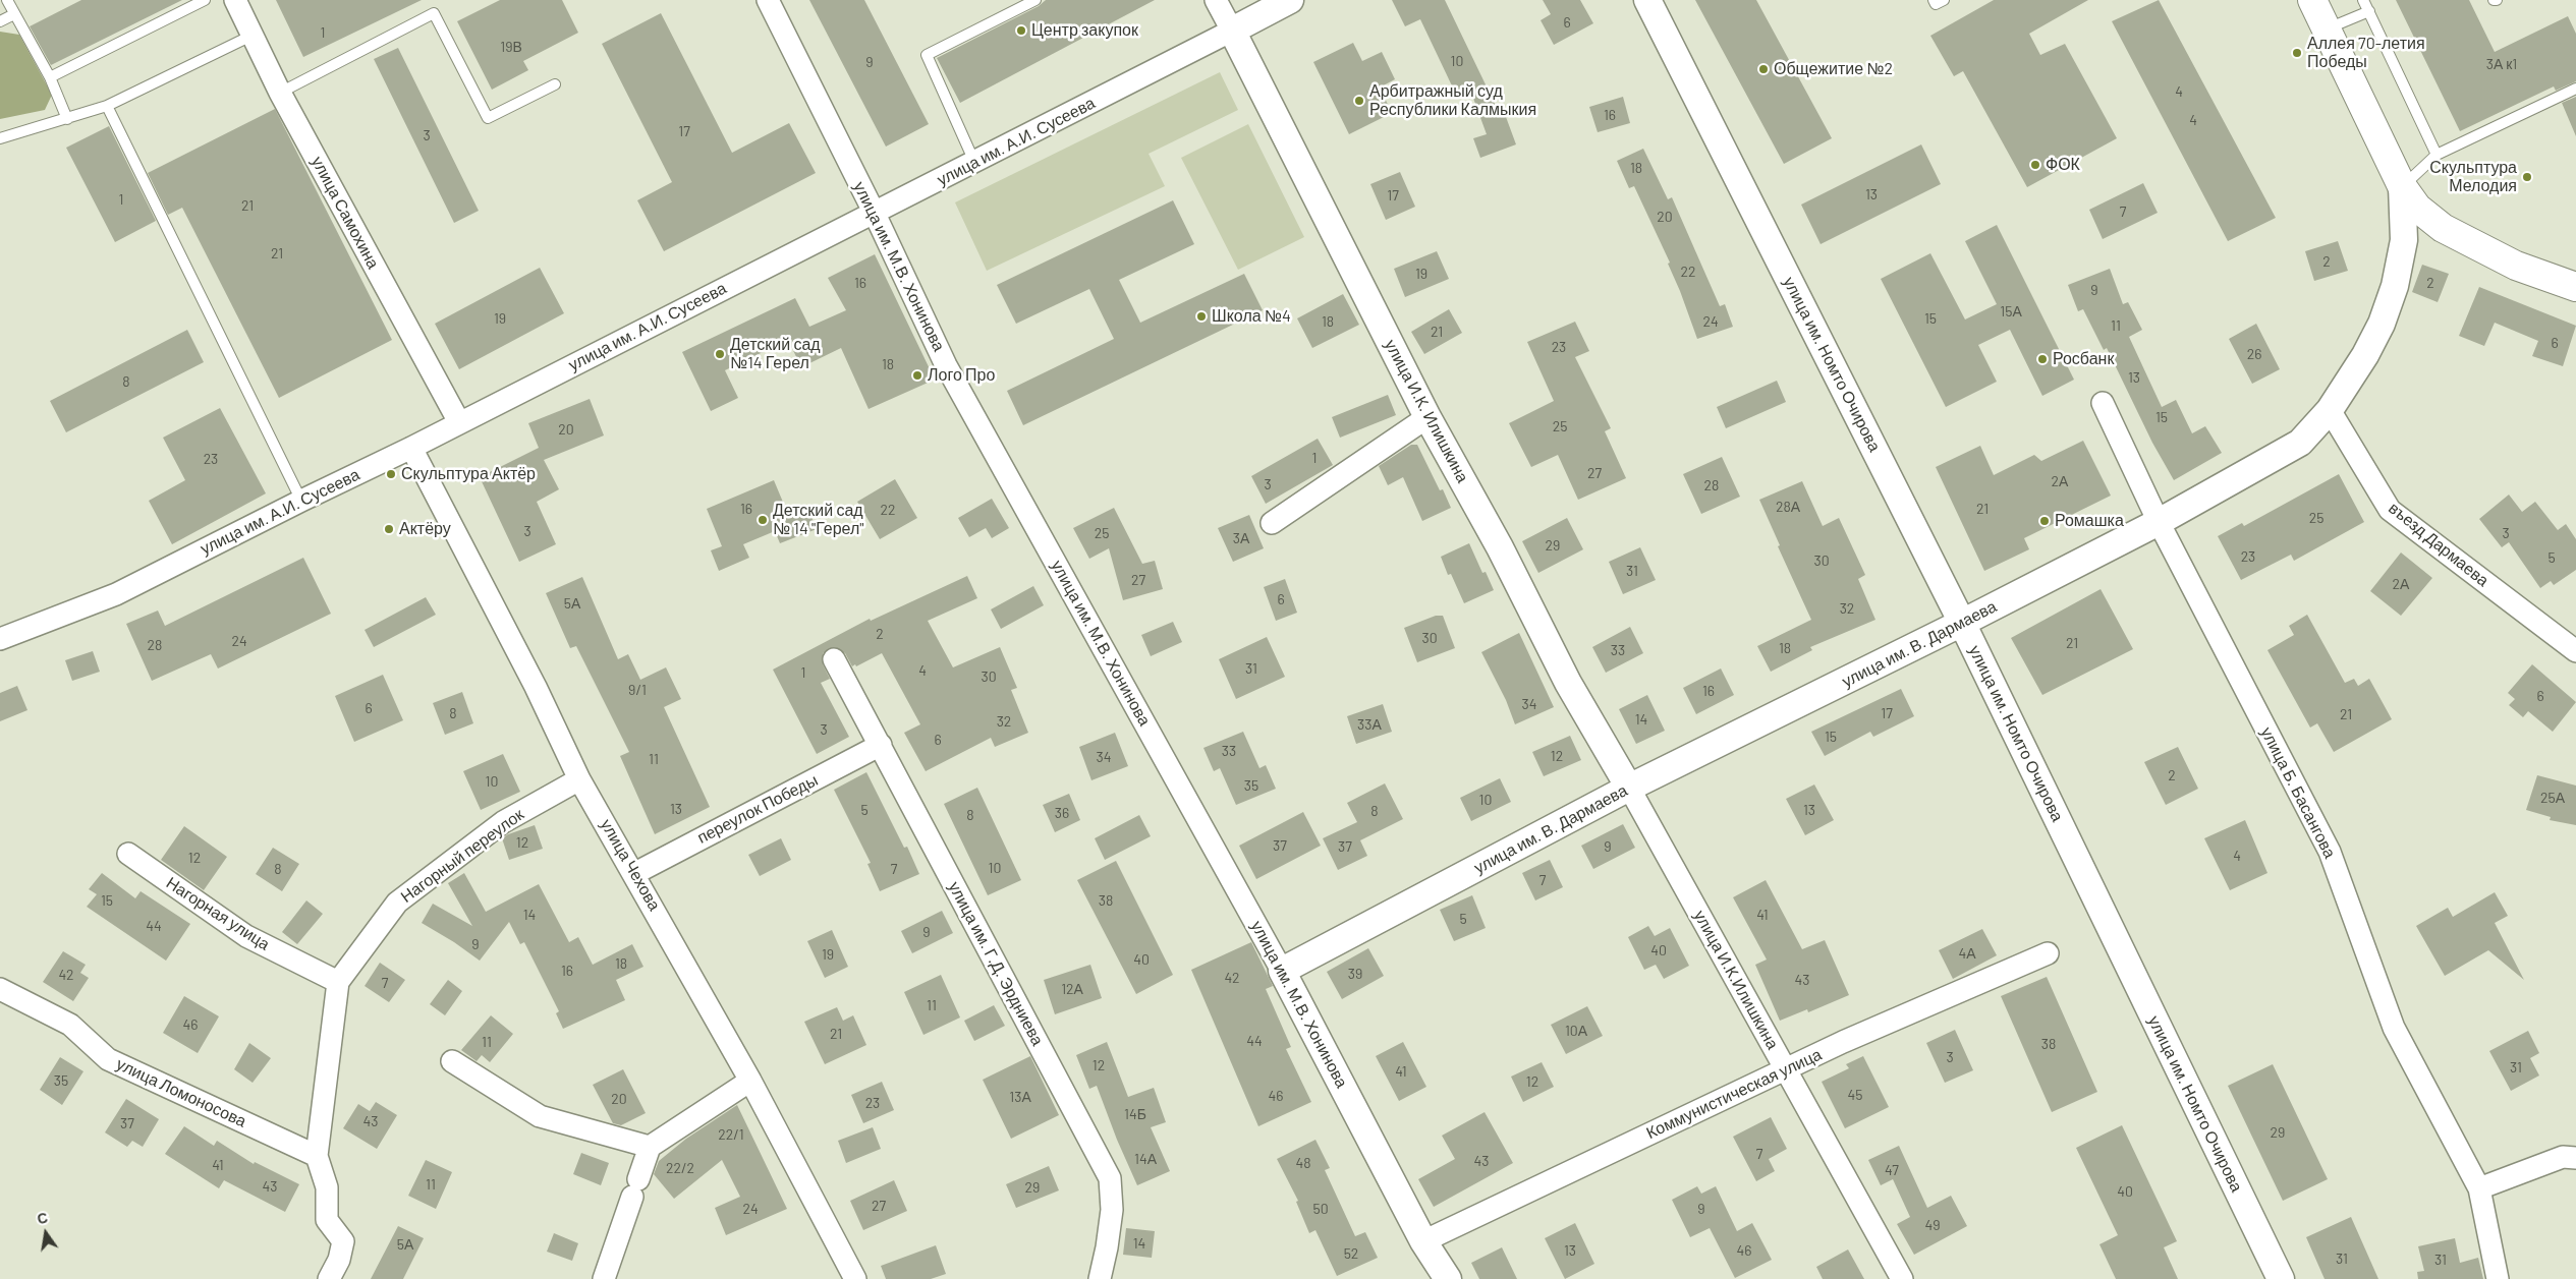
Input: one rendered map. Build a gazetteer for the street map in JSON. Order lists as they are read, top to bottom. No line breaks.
{"streets":{"street":["улица им. А.И. Сусеева","улица Самохина","улица им. М.В. Хонинова","улица им. Номто Очирова","улица И.К. Илишкина","въезд Дармаева","улица им. В. Дармаева","улица Б. Басангова","переулок Победы","Нагорный переулок","улица Чехова","Нагорная улица","улица им. Г.Д. Эрдниева","улица И.К.Илишкина","улица Ломоносова","Коммунистическая улица"]},"crossings":[["улица им. А.И. Сусеева","улица Самохина"],["улица им. А.И. Сусеева","улица им. М.В. Хонинова"],["улица им. А.И. Сусеева","улица И.К. Илишкина"],["улица им. А.И. Сусеева","улица Чехова"],["улица им. М.В. Хонинова","улица им. В. Дармаева"],["улица им. М.В. Хонинова","Коммунистическая улица"],["улица им. Номто Очирова","улица им. В. Дармаева"],["улица И.К. Илишкина","улица им. В. Дармаева"],["улица И.К. Илишкина","улица И.К.Илишкина"],["въезд Дармаева","улица им. В. Дармаева"],["улица им. В. Дармаева","улица Б. Басангова"],["улица им. В. Дармаева","улица И.К.Илишкина"],["переулок Победы","улица Чехова"],["переулок Победы","улица им. Г.Д. Эрдниева"],["Нагорный переулок","улица Чехова"],["Нагорный переулок","Нагорная улица"],["Нагорный переулок","улица Ломоносова"],["улица И.К.Илишкина","Коммунистическая улица"]],"places":["Центр закупок","Аллея 70-летия Победы","Общежитие №2","Арбитражный суд Республики Калмыкия","ФОК","Скульптура Мелодия","Школа №4","Детский сад №14 Герел","Росбанк","Лого Про","Скульптура Актёр","Детский сад № 14 \"Герел\"","Ромашка","Актёру"],"house_numbers":["6","1","19В","10","9","3А к1","4","16","4","17","3","18","13","17","1","21","7","20","21","2","22","19","16","2","9","15А","19","15","18","24","11","21","6","23","26","18","13","8","15","25","20","1","23","27","2А","3","28","28А","16","21","22","25","3","25","3","3А","29","23","5","30","31","27","2А","6","5А","32","2","30","24","21","28","18","33","31","4","1","30","9/1","16","6","34","6","8","17","21","14","32","33А","3","15","6","33","12","34","11","2","10","35","25А","10","13","5","13","8","36","8","12","37","37","9","4","12","10","8","7","7","15","38","14","41","5","44","9","9","40","4А","19","40","18","16","39","42","42","43","7","12А","11","46","10А","21","44","11","38","3","12","31","41","35","12","45","46","13А","20","23","14Б","43","37","29","22/1","7","14А","43","48","41","22/2","47","11","43","29","40","27","24","50","9","49","14","5А","13","46","52","31","31"],"north":"top"}
